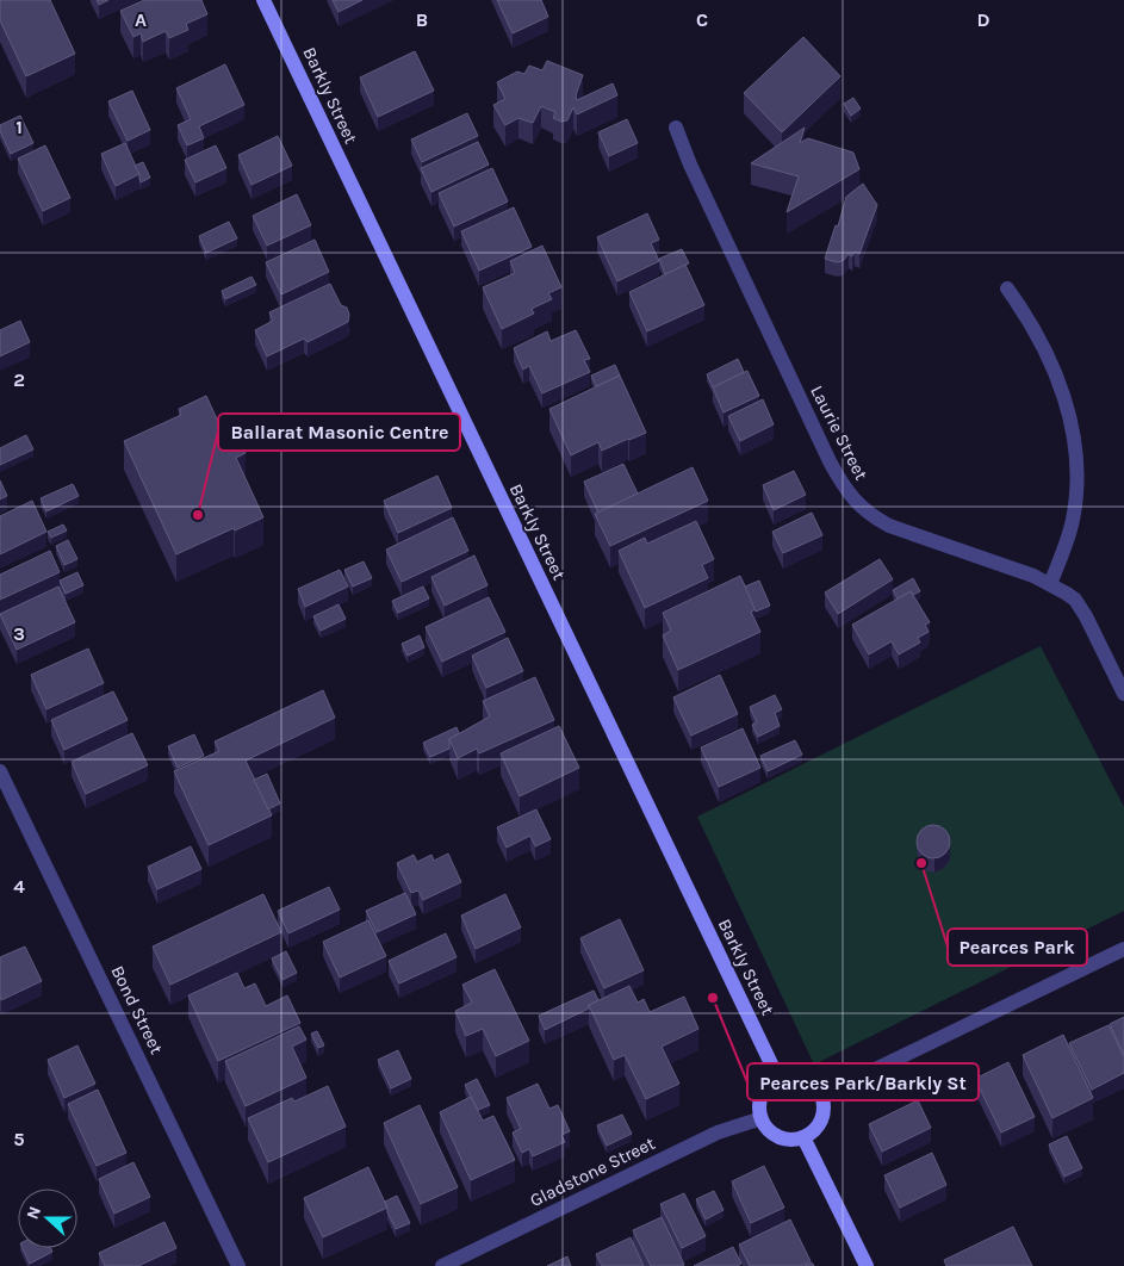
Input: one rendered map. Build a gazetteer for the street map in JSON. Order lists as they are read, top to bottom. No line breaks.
{"streets":{"main road":["Barkly Street"],"street":["Laurie Street","Bond Street","Gladstone Street"]},"crossings":[["Barkly Street","Gladstone Street"]],"places":["Ballarat Masonic Centre","Pearces Park","Pearces Park/Barkly St"],"north":"left","grid":{"columns":["A","B","C","D"],"rows":["1","2","3","4","5"]}}
